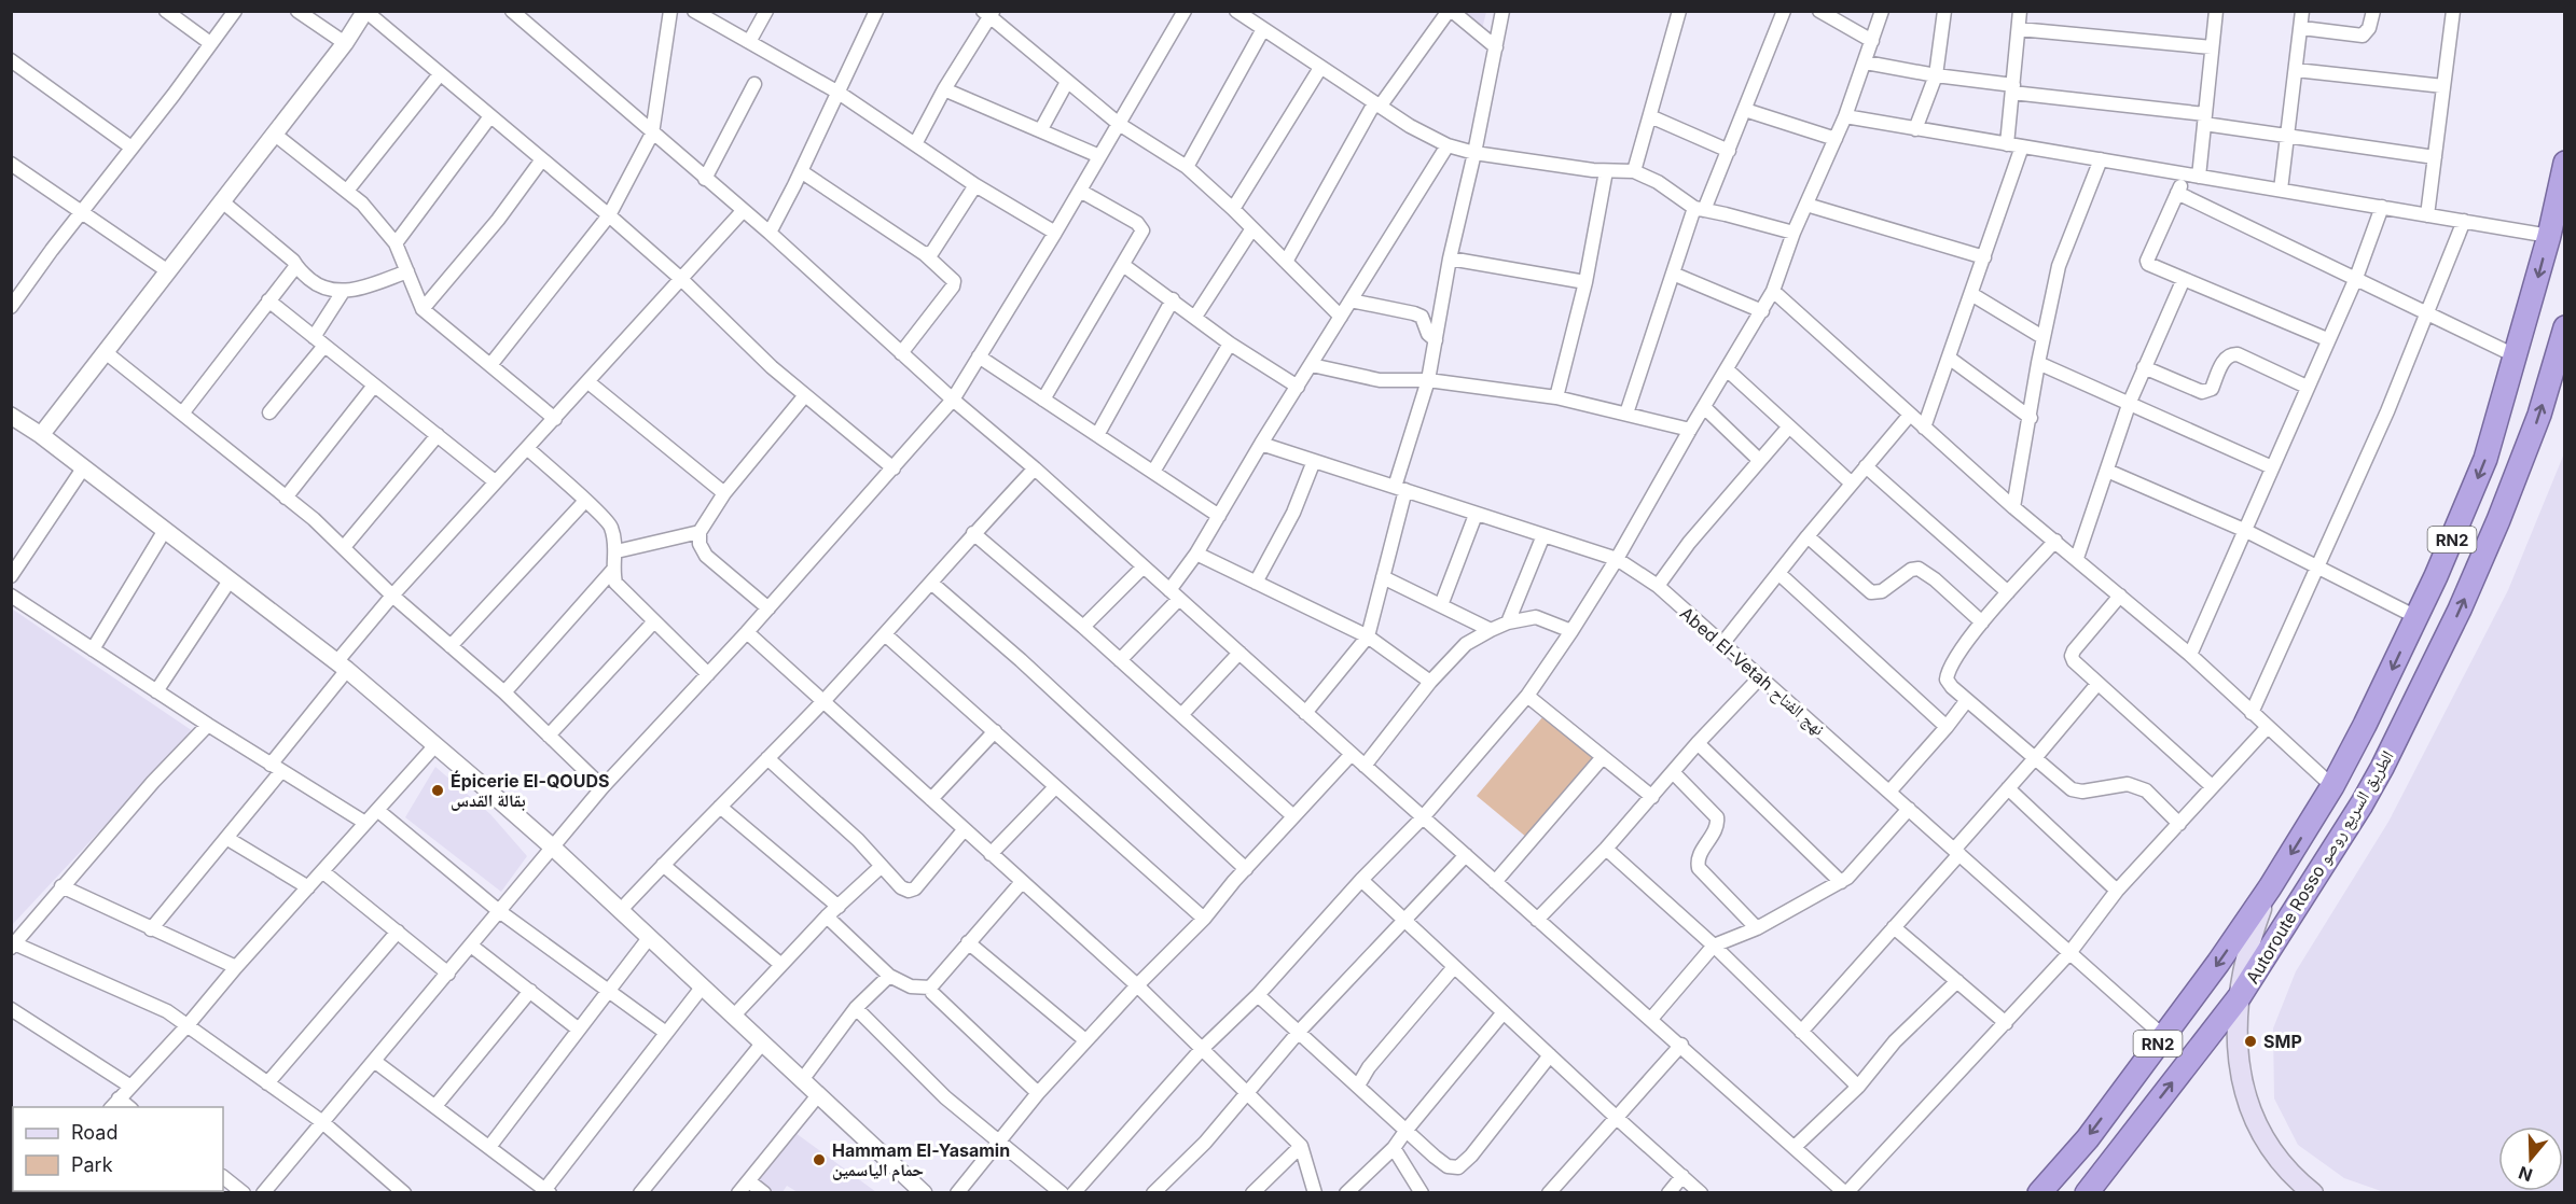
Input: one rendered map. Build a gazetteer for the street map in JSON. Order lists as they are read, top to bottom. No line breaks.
{"streets":{"highway":["RN2","Autoroute Rosso الطريق السريع روصو"],"street":["Abed El-Vetah نهج الفتاح"]},"crossings":[["Abed El-Vetah نهج الفتاح","Autoroute Rosso الطريق السريع روصو"]],"places":["Épicerie El-QOUDS بقالة القدس","SMP","Hammam El-Yasamin حمام الياسمين"],"legend":["Road","Park"],"north":"bottom"}
